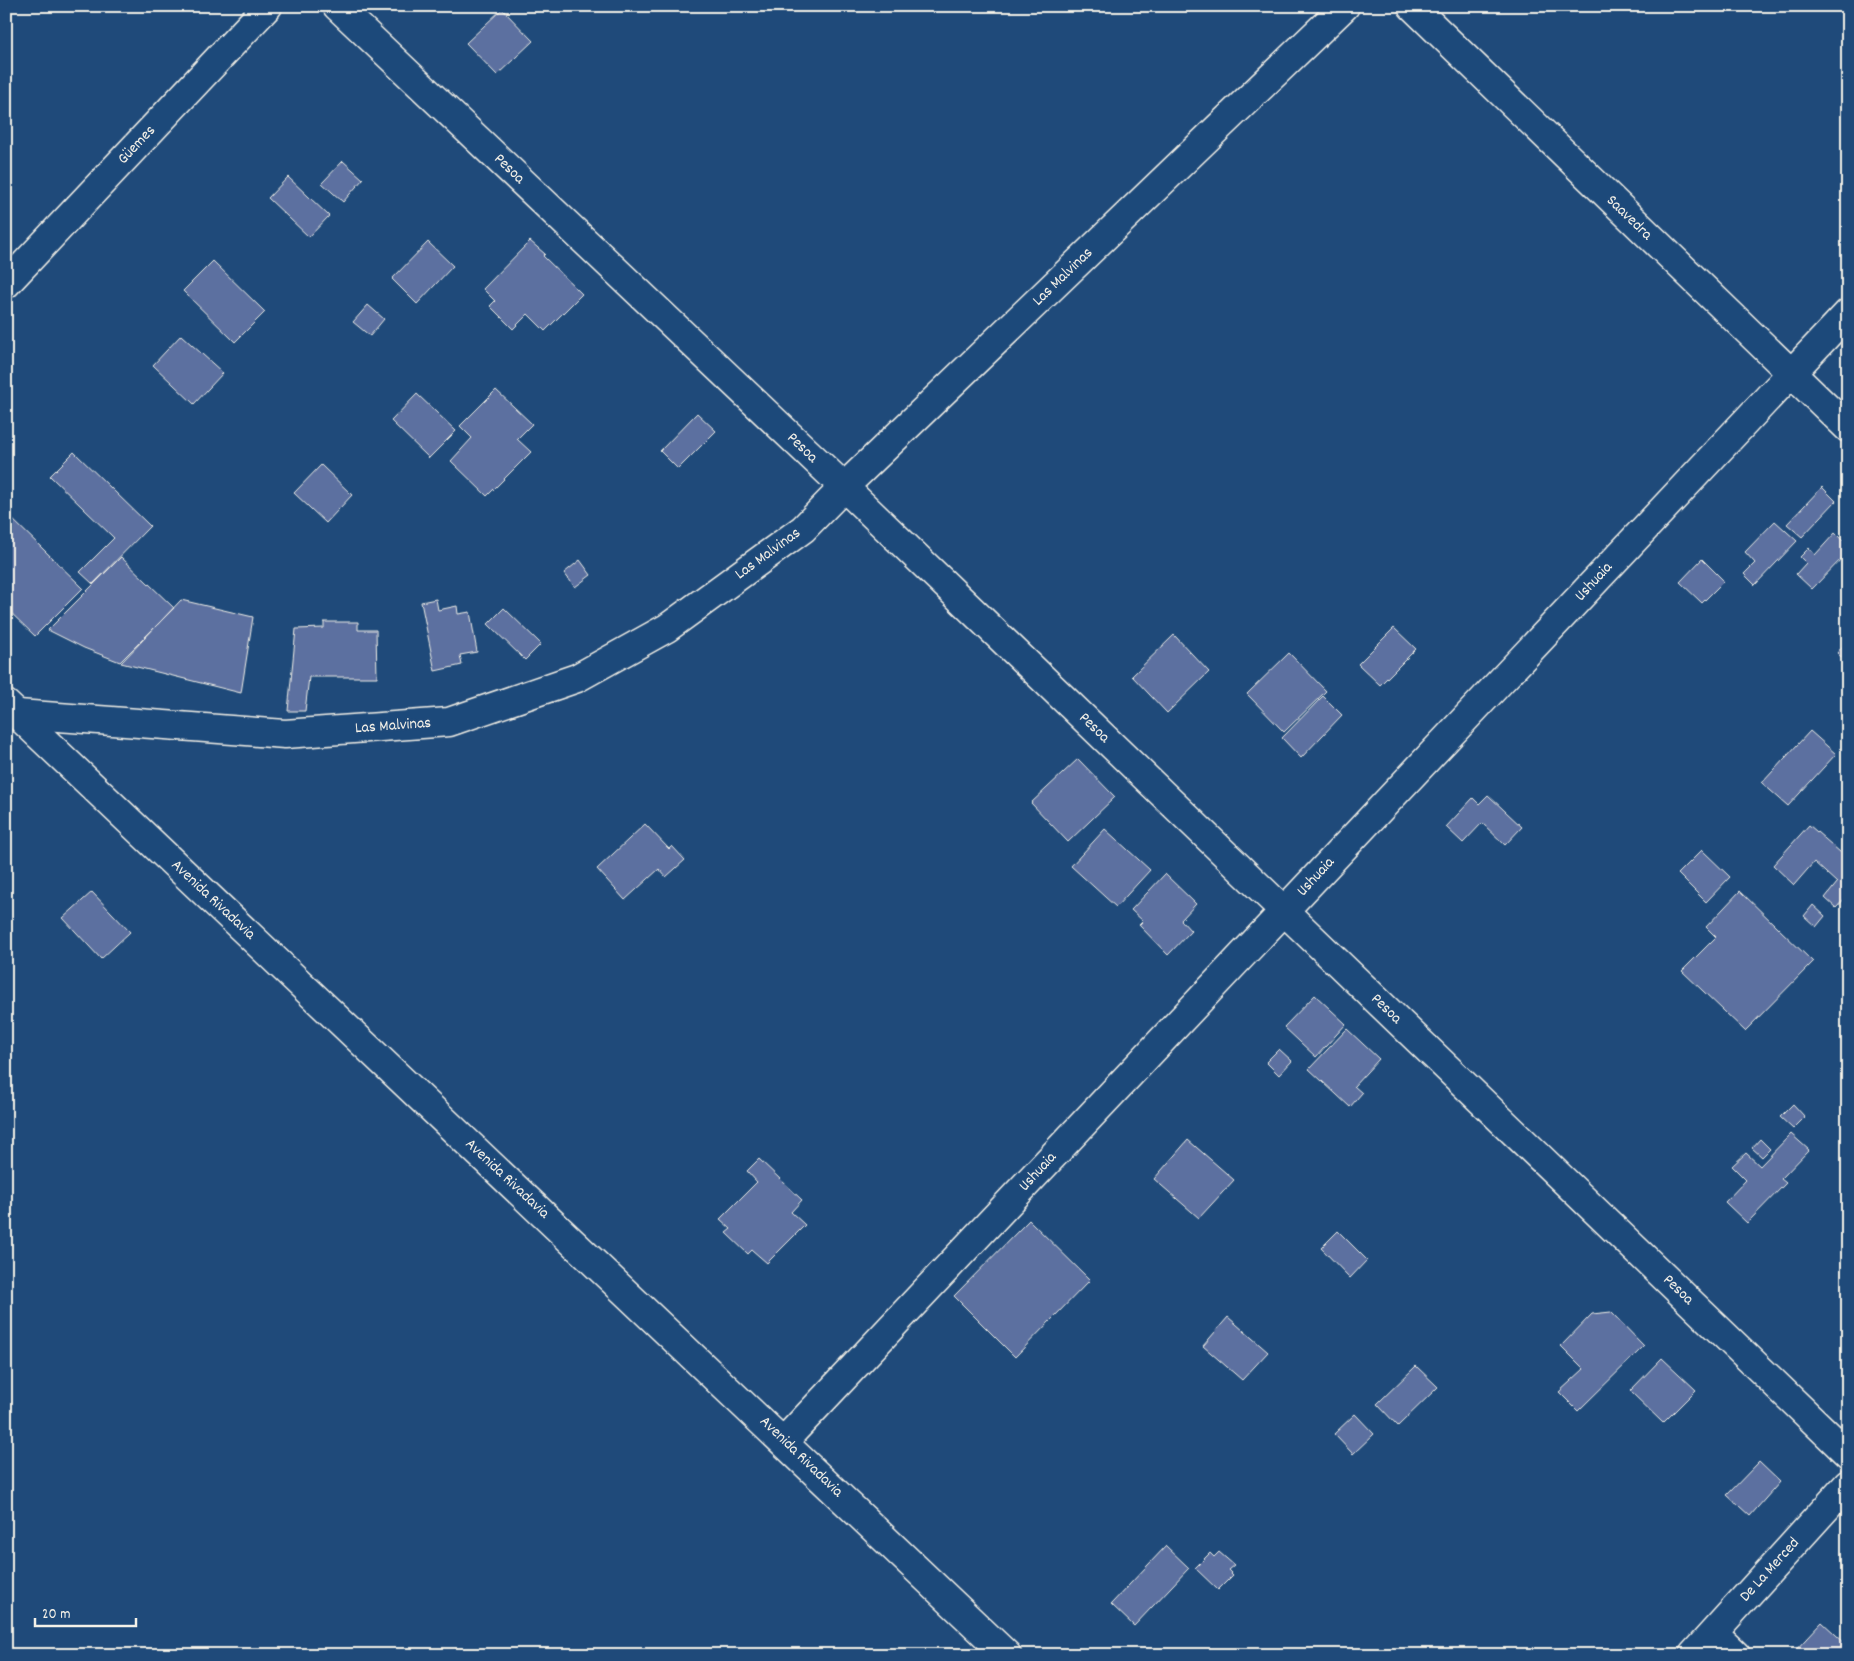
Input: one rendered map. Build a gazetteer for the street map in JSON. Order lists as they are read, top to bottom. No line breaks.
{"streets":{"street":["Güemes","Pesoa","Saavedra","Las Malvinas","Ushuaia","Avenida Rivadavia","De La Merced"]},"crossings":[["Pesoa","Las Malvinas"],["Pesoa","Ushuaia"],["Saavedra","Ushuaia"],["Las Malvinas","Avenida Rivadavia"],["Ushuaia","Avenida Rivadavia"]],"scale_bar":"20 m"}
